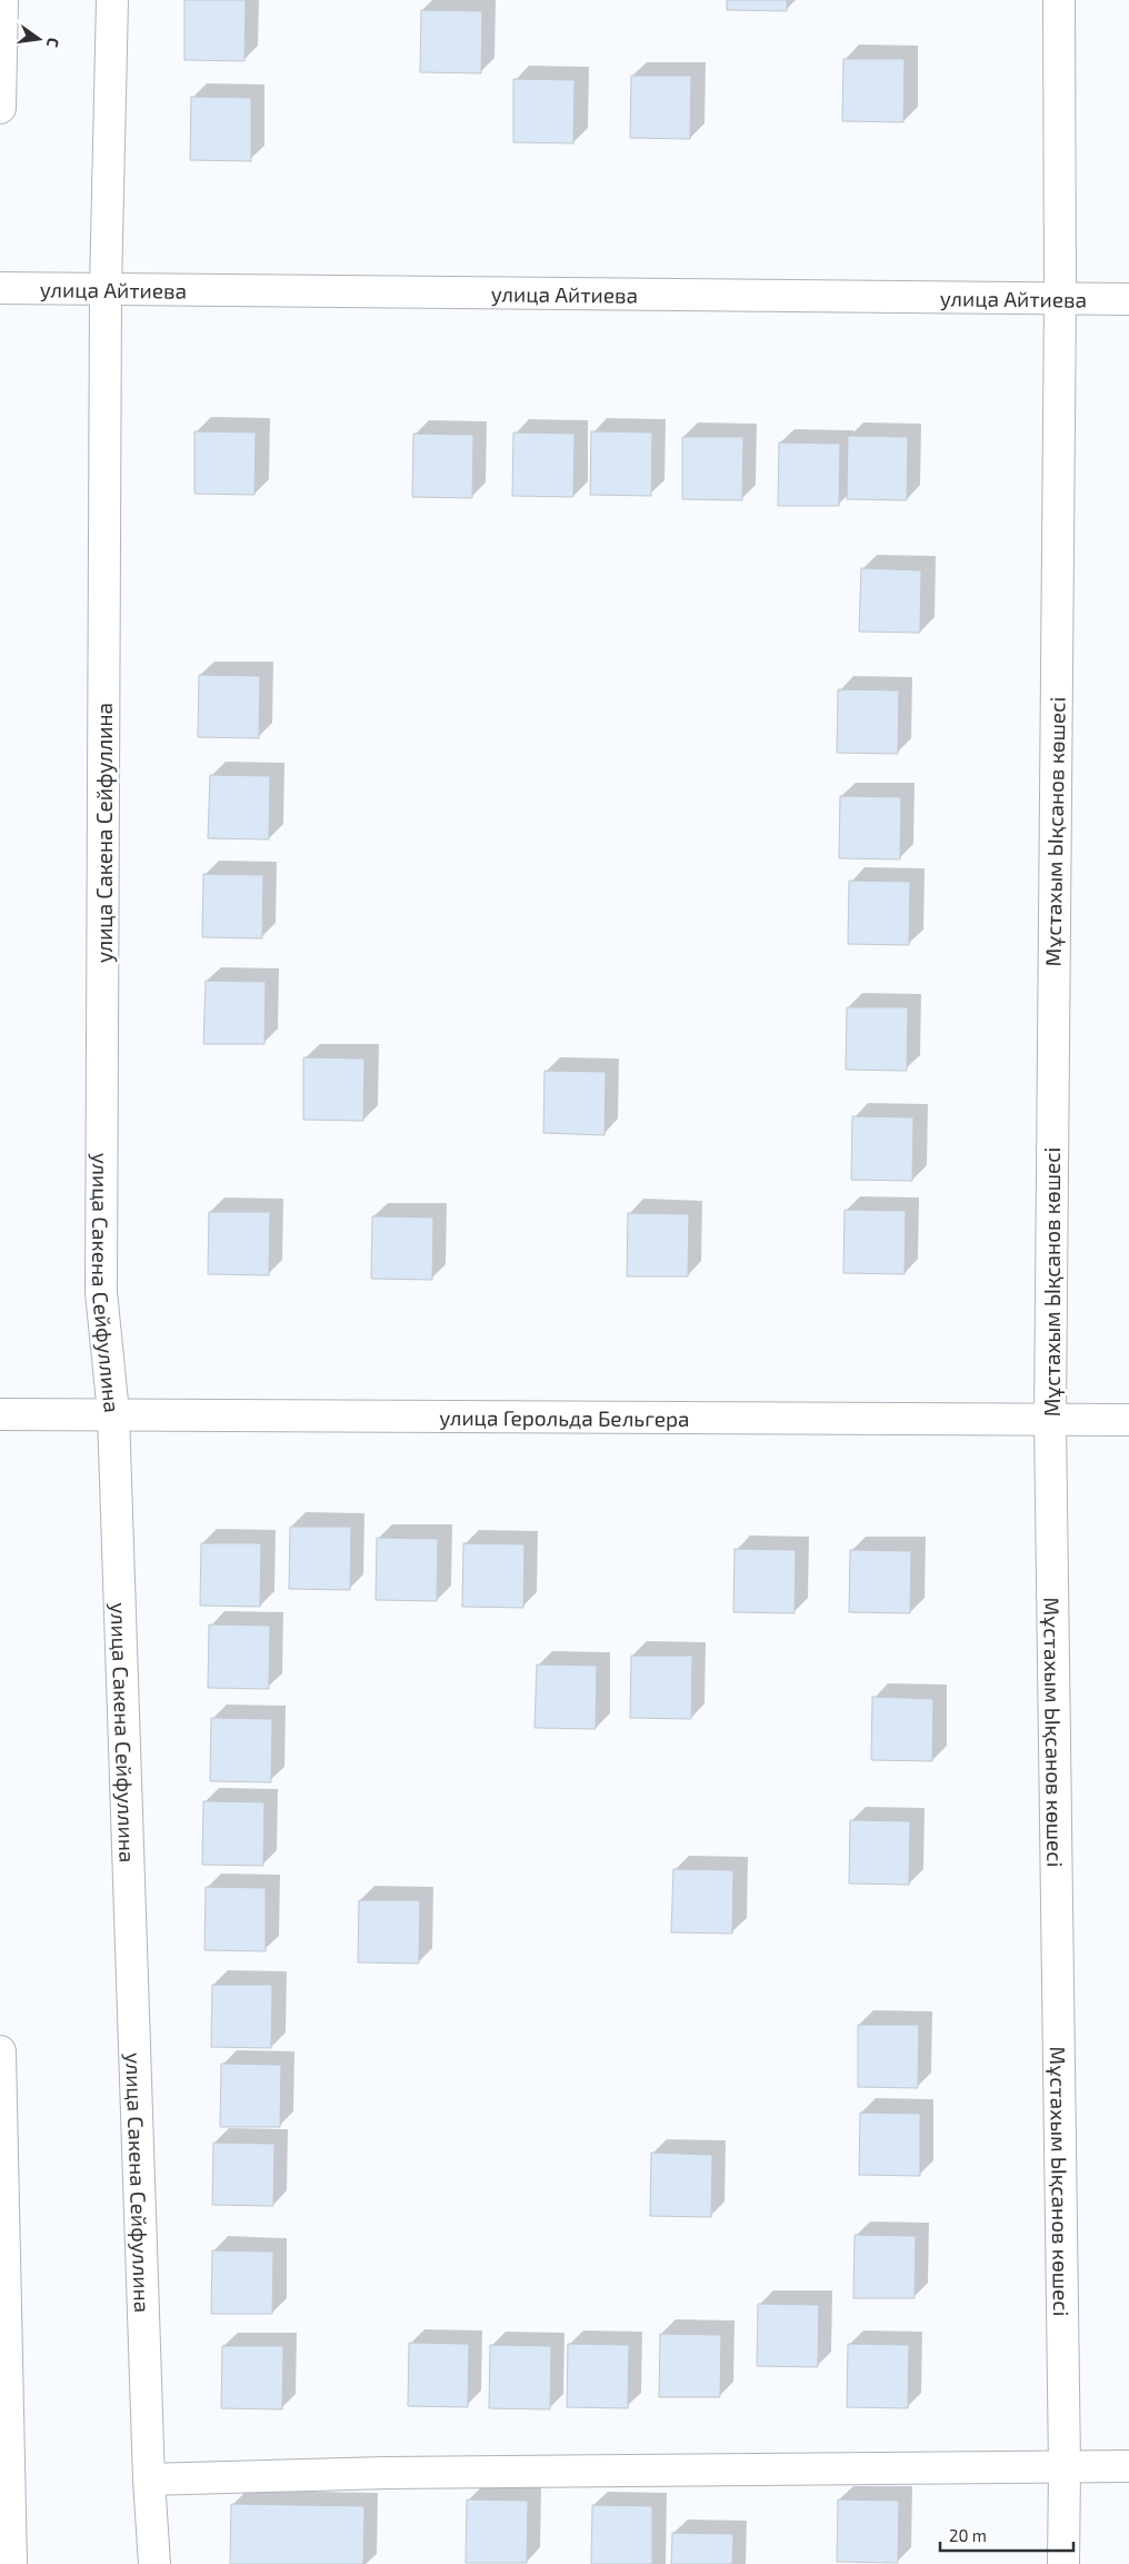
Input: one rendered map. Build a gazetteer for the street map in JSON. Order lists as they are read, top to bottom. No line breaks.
{"streets":{"street":["улица Айтиева","Мұстахым Ықсанов көшесі","улица Сакена Сейфуллина","улица Герольда Бельгера"]},"crossings":[["улица Айтиева","Мұстахым Ықсанов көшесі"],["улица Айтиева","улица Сакена Сейфуллина"],["Мұстахым Ықсанов көшесі","улица Герольда Бельгера"],["улица Сакена Сейфуллина","улица Герольда Бельгера"]],"scale_bar":"20 m","north":"right"}
